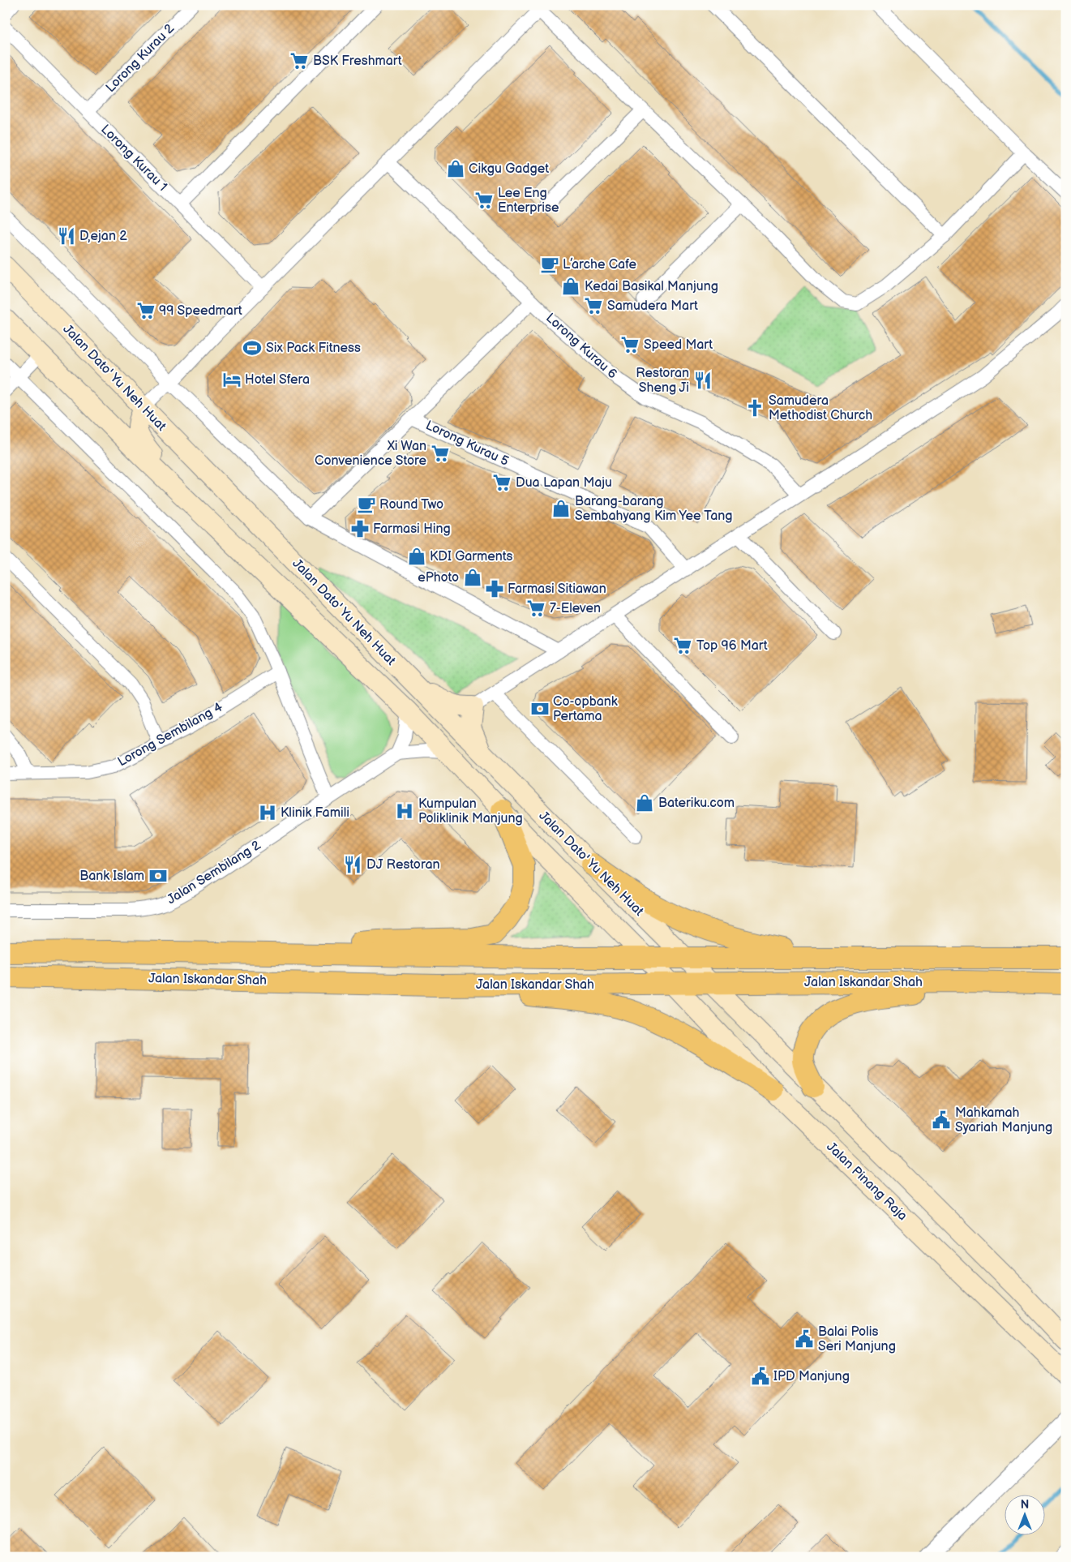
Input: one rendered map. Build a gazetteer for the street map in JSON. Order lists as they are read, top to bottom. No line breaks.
{"streets":{"main road":["Jalan Dato' Yu Neh Huat","Jalan Iskandar Shah","Jalan Pinang Raja"],"street":["Lorong Kurau 2","Lorong Kurau 1","Lorong Kurau 6","Lorong Kurau 5","Lorong Sembilang 4","Jalan Sembilang 2"]},"crossings":[["Lorong Kurau 2","Lorong Kurau 1"],["Jalan Dato' Yu Neh Huat","Jalan Sembilang 2"],["Jalan Dato' Yu Neh Huat","Jalan Iskandar Shah"],["Jalan Dato' Yu Neh Huat","Jalan Pinang Raja"],["Jalan Iskandar Shah","Jalan Pinang Raja"]],"places":{"supermarket":["BSK Freshmart","Lee Eng Enterprise","Samudera Mart","99 Speedmart","Speed Mart","Xi Wan Convenience Store","Dua Lapan Maju","7-Eleven","Top 96 Mart"],"shop":["Cikgu Gadget","Kedai Basikal Manjung","Barang-barang Sembahyang Kim Yee Tang","KDI Garments","ePhoto","Bateriku.com"],"restaurant":["D,ejan 2","Restoran Sheng Ji","DJ Restoran"],"cafe":["L’arche Cafe","Round Two"],"sports":["Six Pack Fitness"],"hotel":["Hotel Sfera"],"church":["Samudera Methodist Church"],"pharmacy":["Farmasi Hing","Farmasi Sitiawan"],"bank":["Co-opbank Pertama","Bank Islam"],"hospital":["Kumpulan Poliklinik Manjung","Klinik Famili"],"public building":["Mahkamah Syariah Manjung","Balai Polis Seri Manjung","IPD Manjung"]},"north":"top"}
